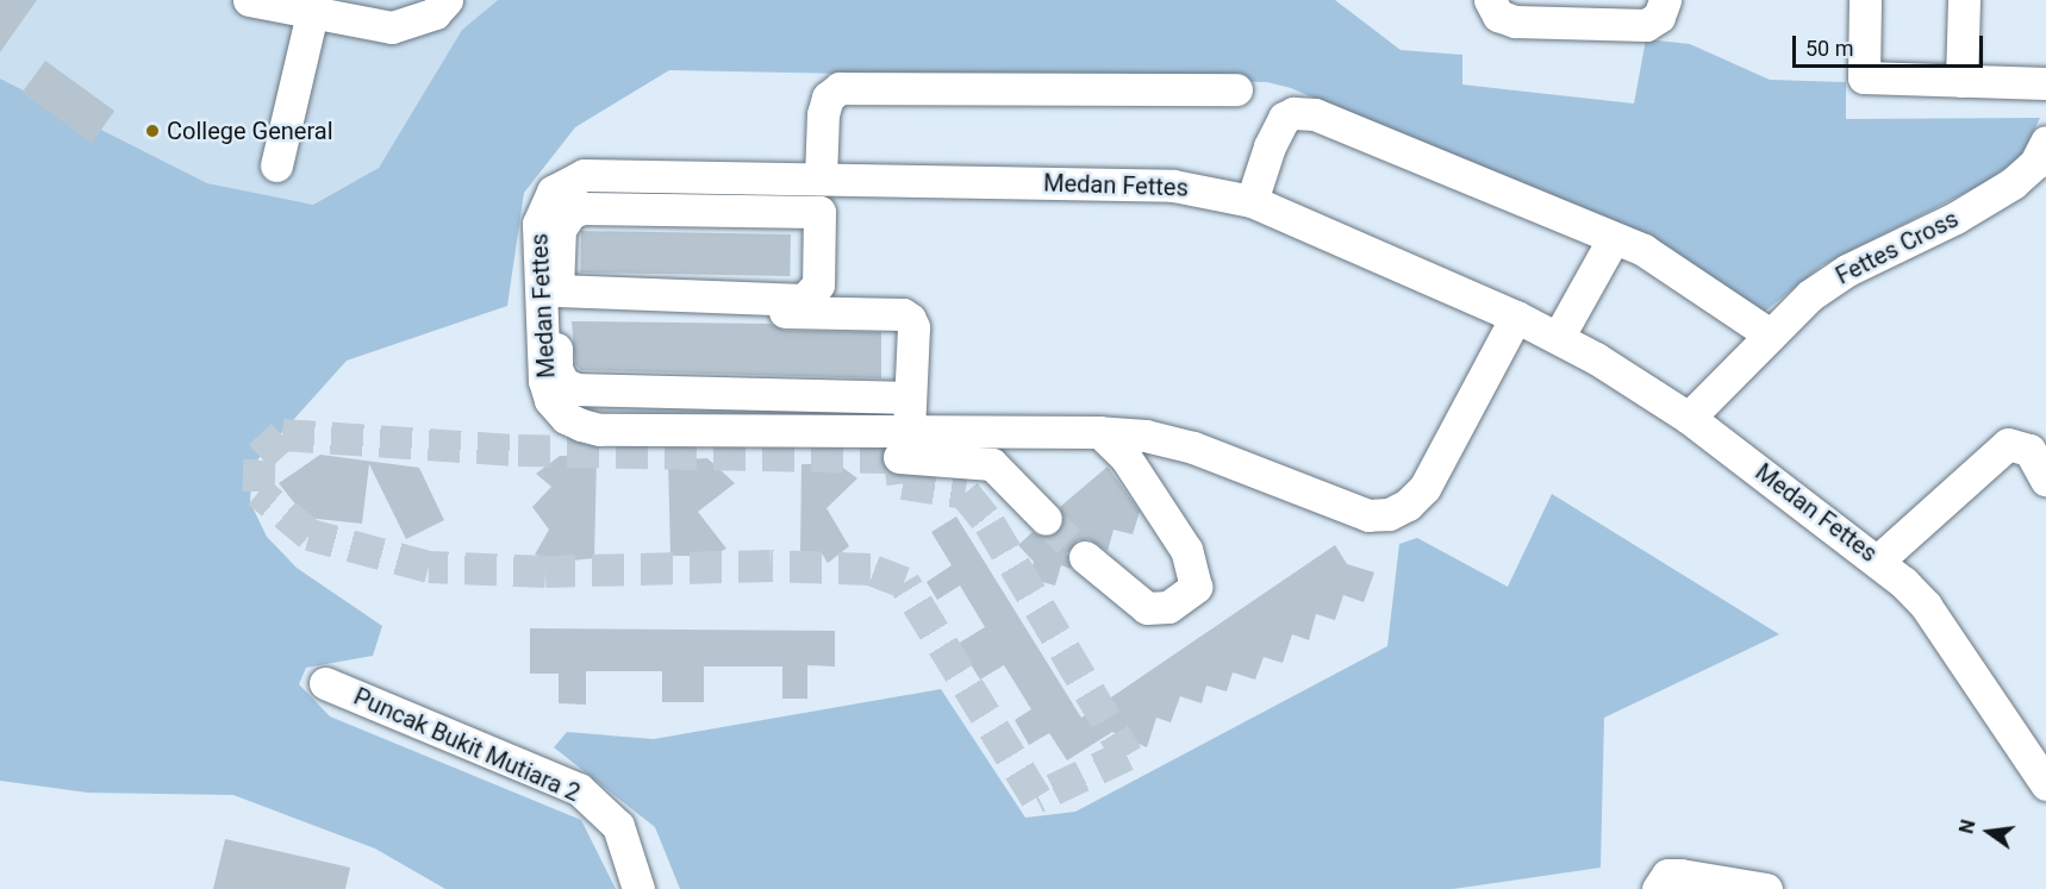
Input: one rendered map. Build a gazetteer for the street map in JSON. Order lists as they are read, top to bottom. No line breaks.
{"streets":{"street":["Medan Fettes","Fettes Cross","Puncak Bukit Mutiara 2"]},"crossings":[["Medan Fettes","Fettes Cross"]],"places":["College General"],"scale_bar":"50 m","north":"left"}
